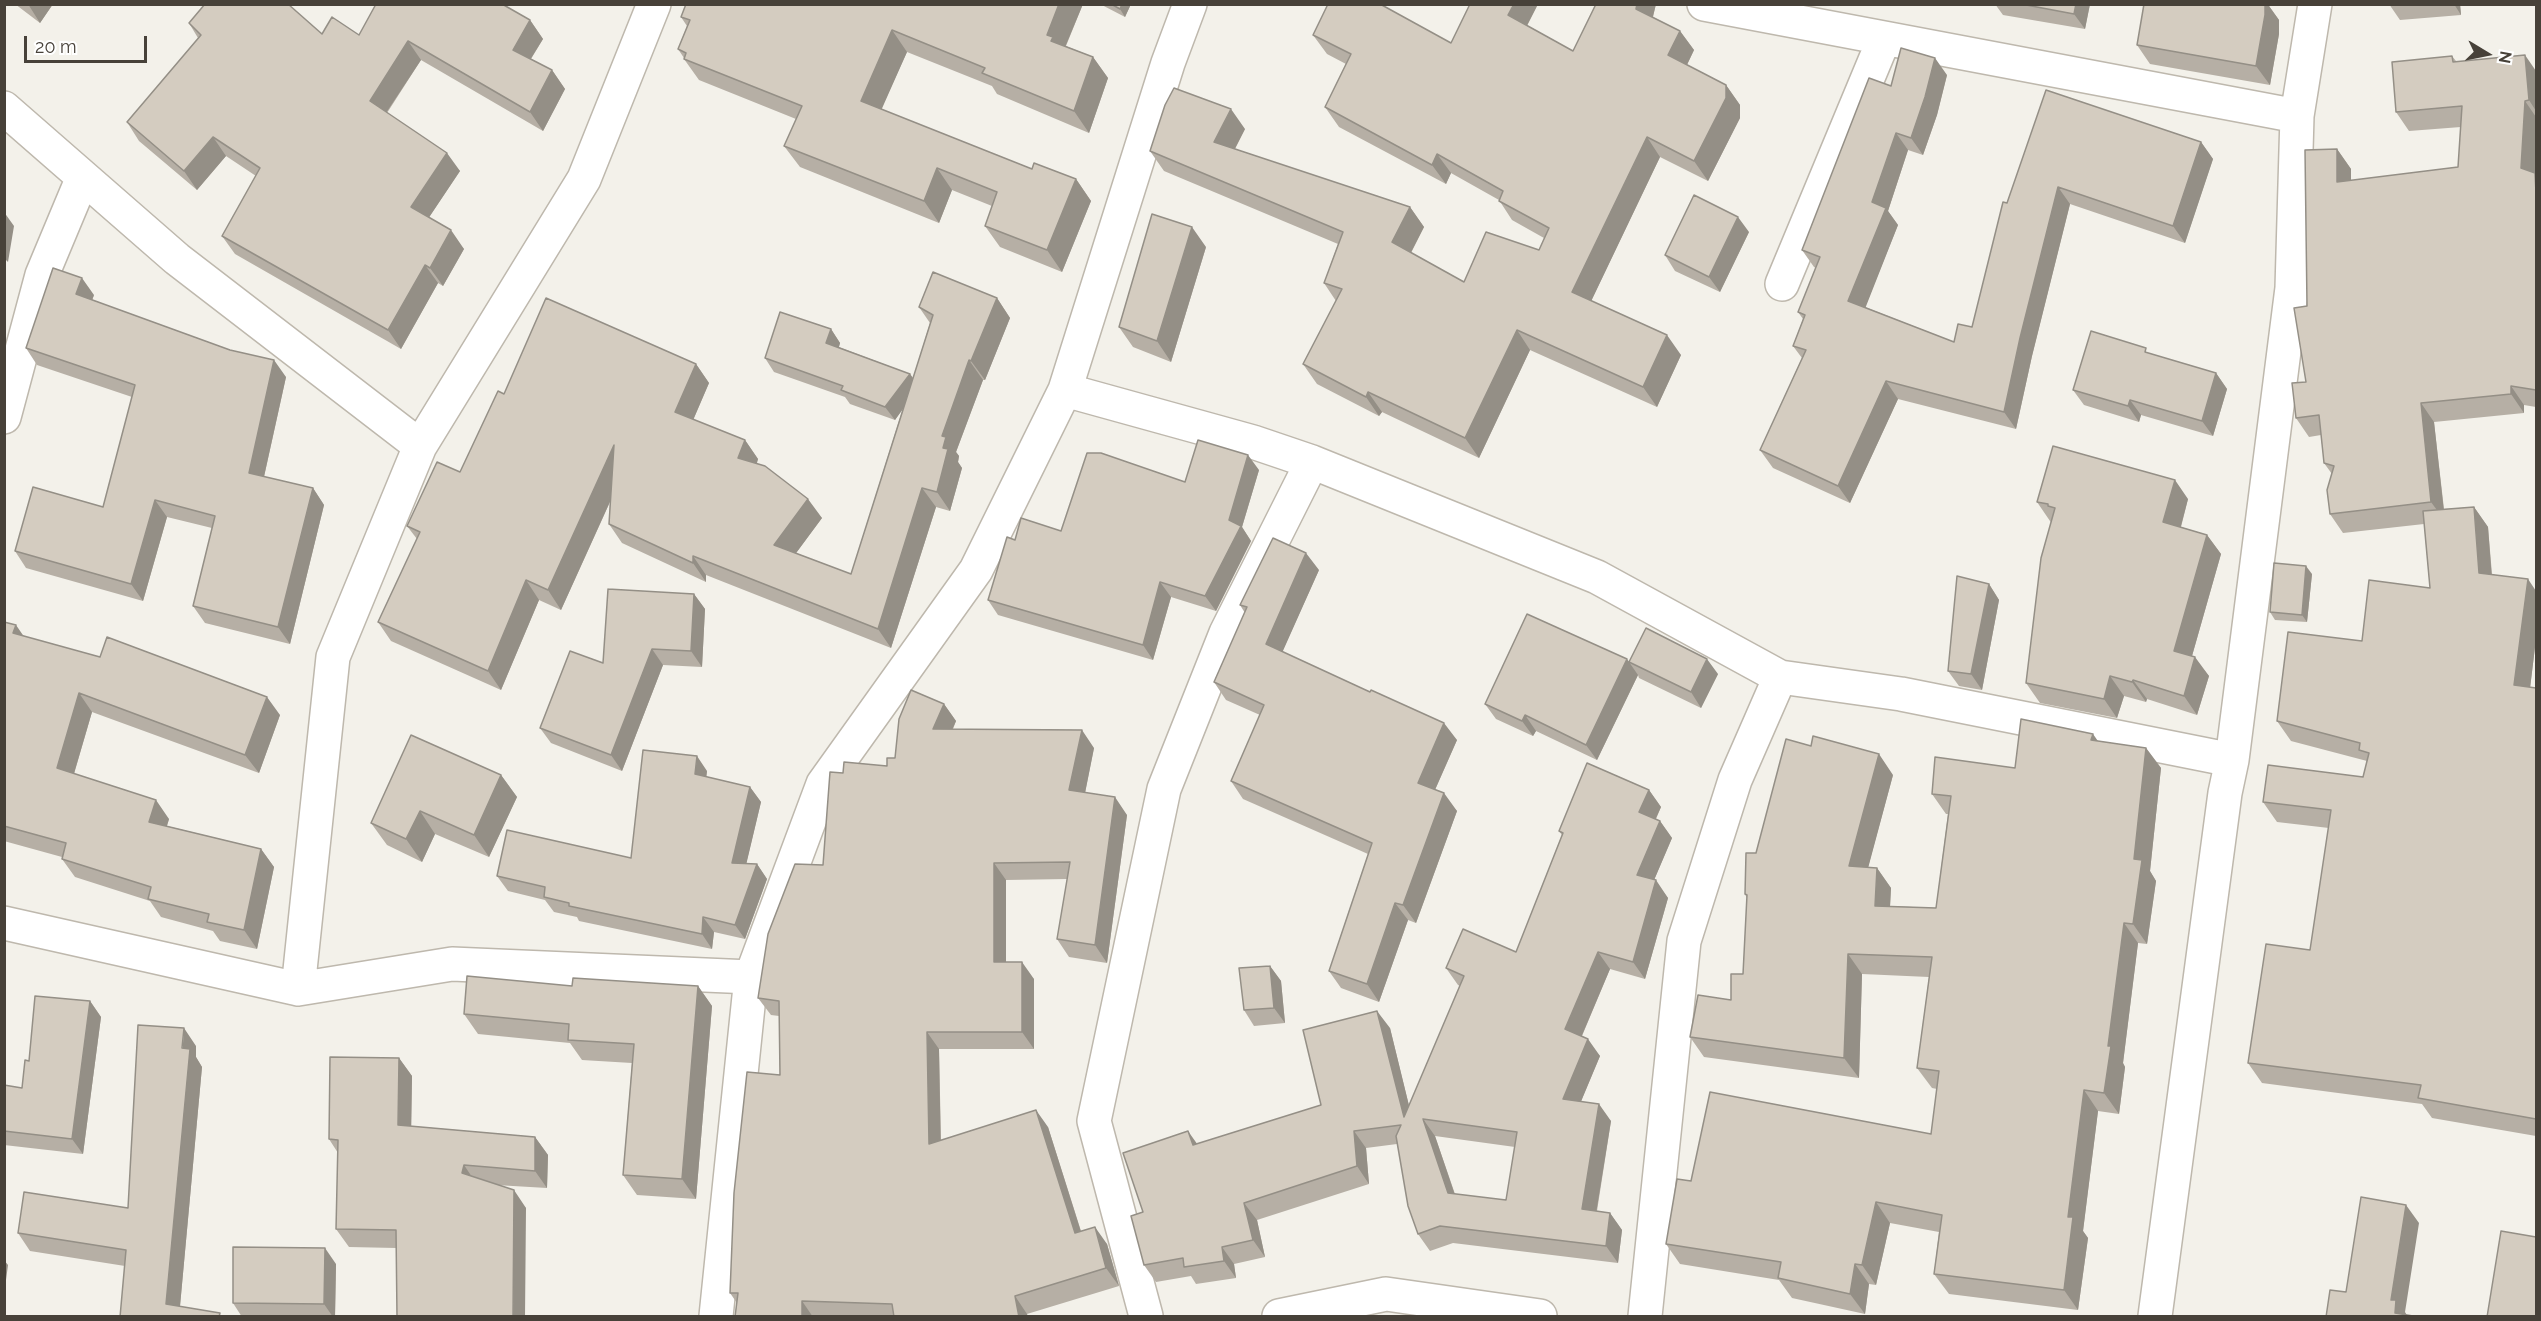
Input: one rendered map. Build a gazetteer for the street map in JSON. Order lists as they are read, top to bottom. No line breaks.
{"scale_bar":"20 m","north":"right"}
